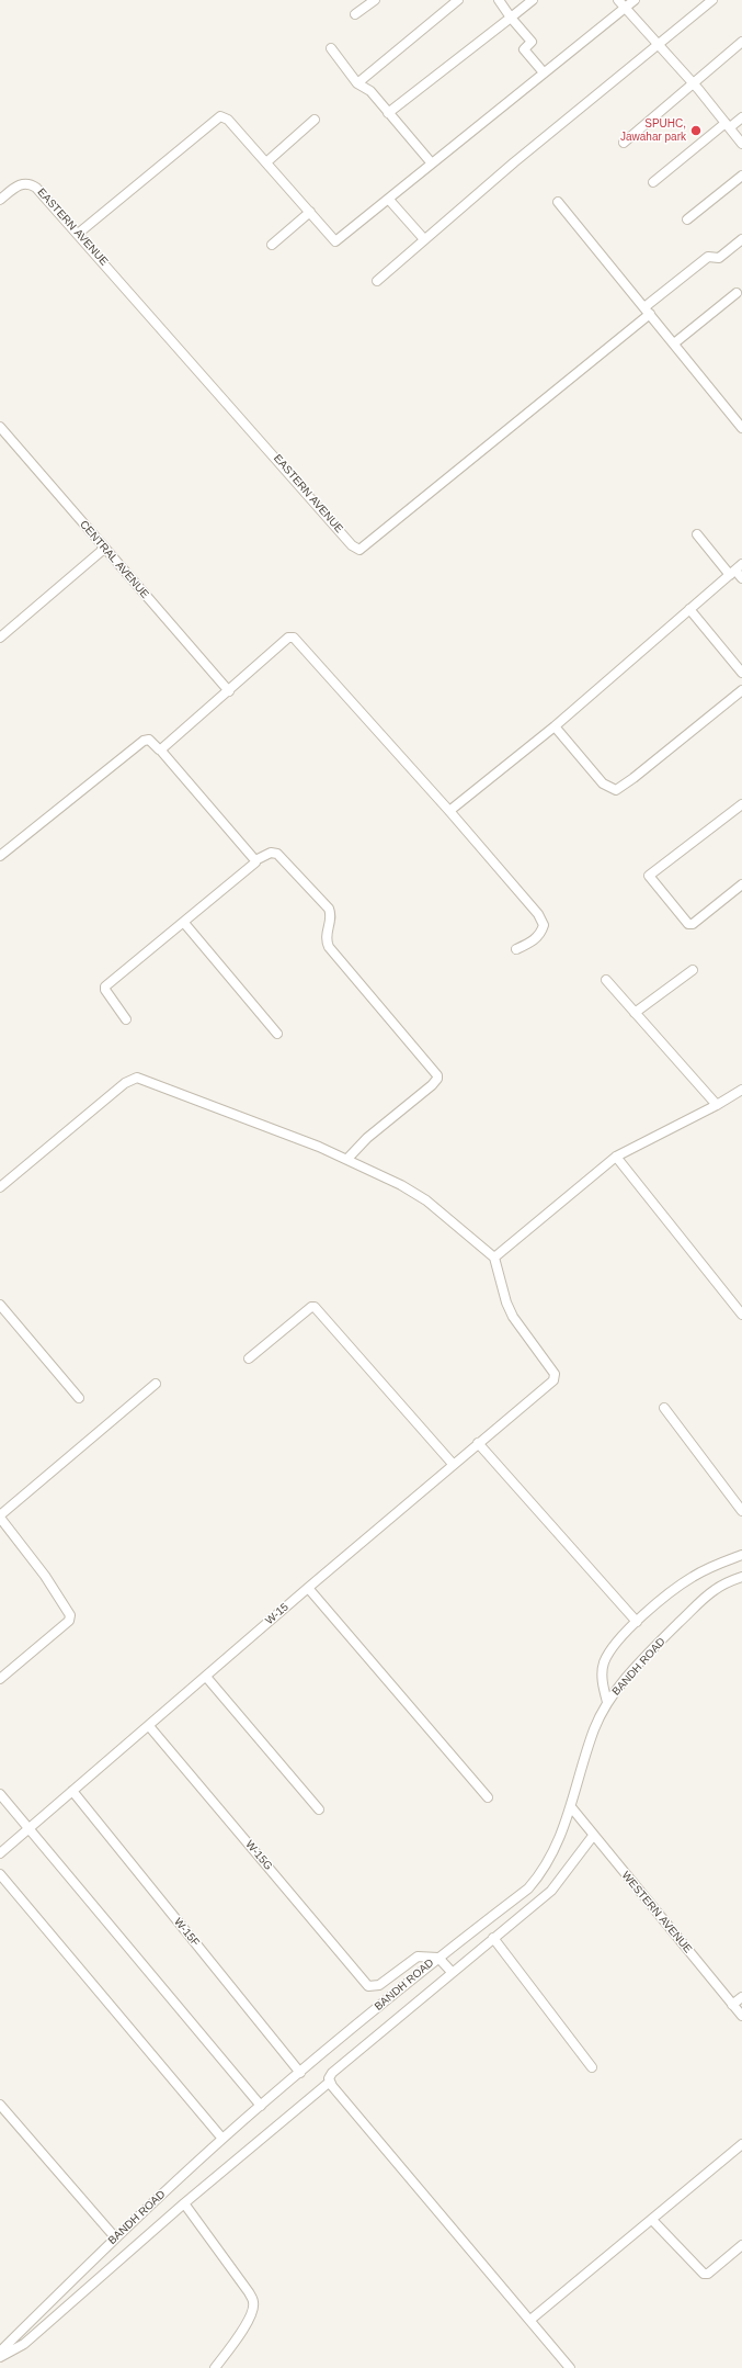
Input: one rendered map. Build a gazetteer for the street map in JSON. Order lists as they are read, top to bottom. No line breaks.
{"streets":{"street":["EASTERN AVENUE","CENTRAL AVENUE","W-15","BANDH ROAD","W-15G","WESTERN AVENUE","W-15F"]},"crossings":[["W-15","W-15G"],["W-15","W-15F"],["BANDH ROAD","W-15G"],["BANDH ROAD","WESTERN AVENUE"],["BANDH ROAD","W-15F"]],"places":["SPUHC, Jawahar park"]}
